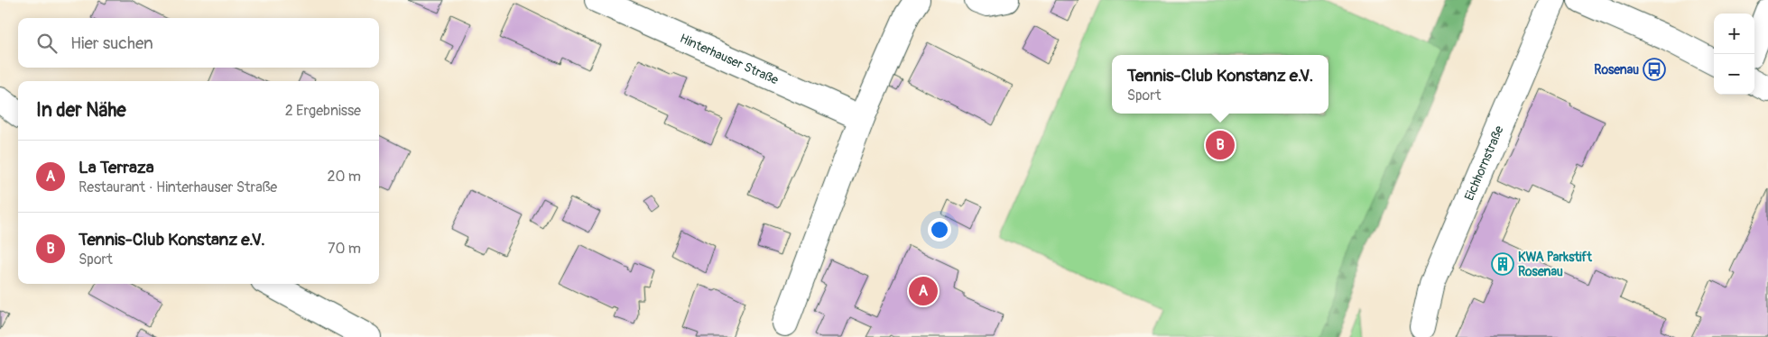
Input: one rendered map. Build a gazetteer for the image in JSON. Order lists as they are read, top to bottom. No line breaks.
{"streets":{"street":["Hinterhauser Straße","Eichhornstraße"]},"places":{"bus stop":["Rosenau"],"building":["KWA Parkstift Rosenau"]},"page":{"map_buttons":["+","−"],"search":"Hier suchen","popup":["Tennis-Club Konstanz e.V.","Sport"],"heading":["In der Nähe","2 Ergebnisse"],"pins":["B","A"],"list":[{"mark":"A","name":"La Terraza","note":"Restaurant · Hinterhauser Straße","value":"20 m"},{"mark":"B","name":"Tennis-Club Konstanz e.V.","note":"Sport","value":"70 m"}]}}
